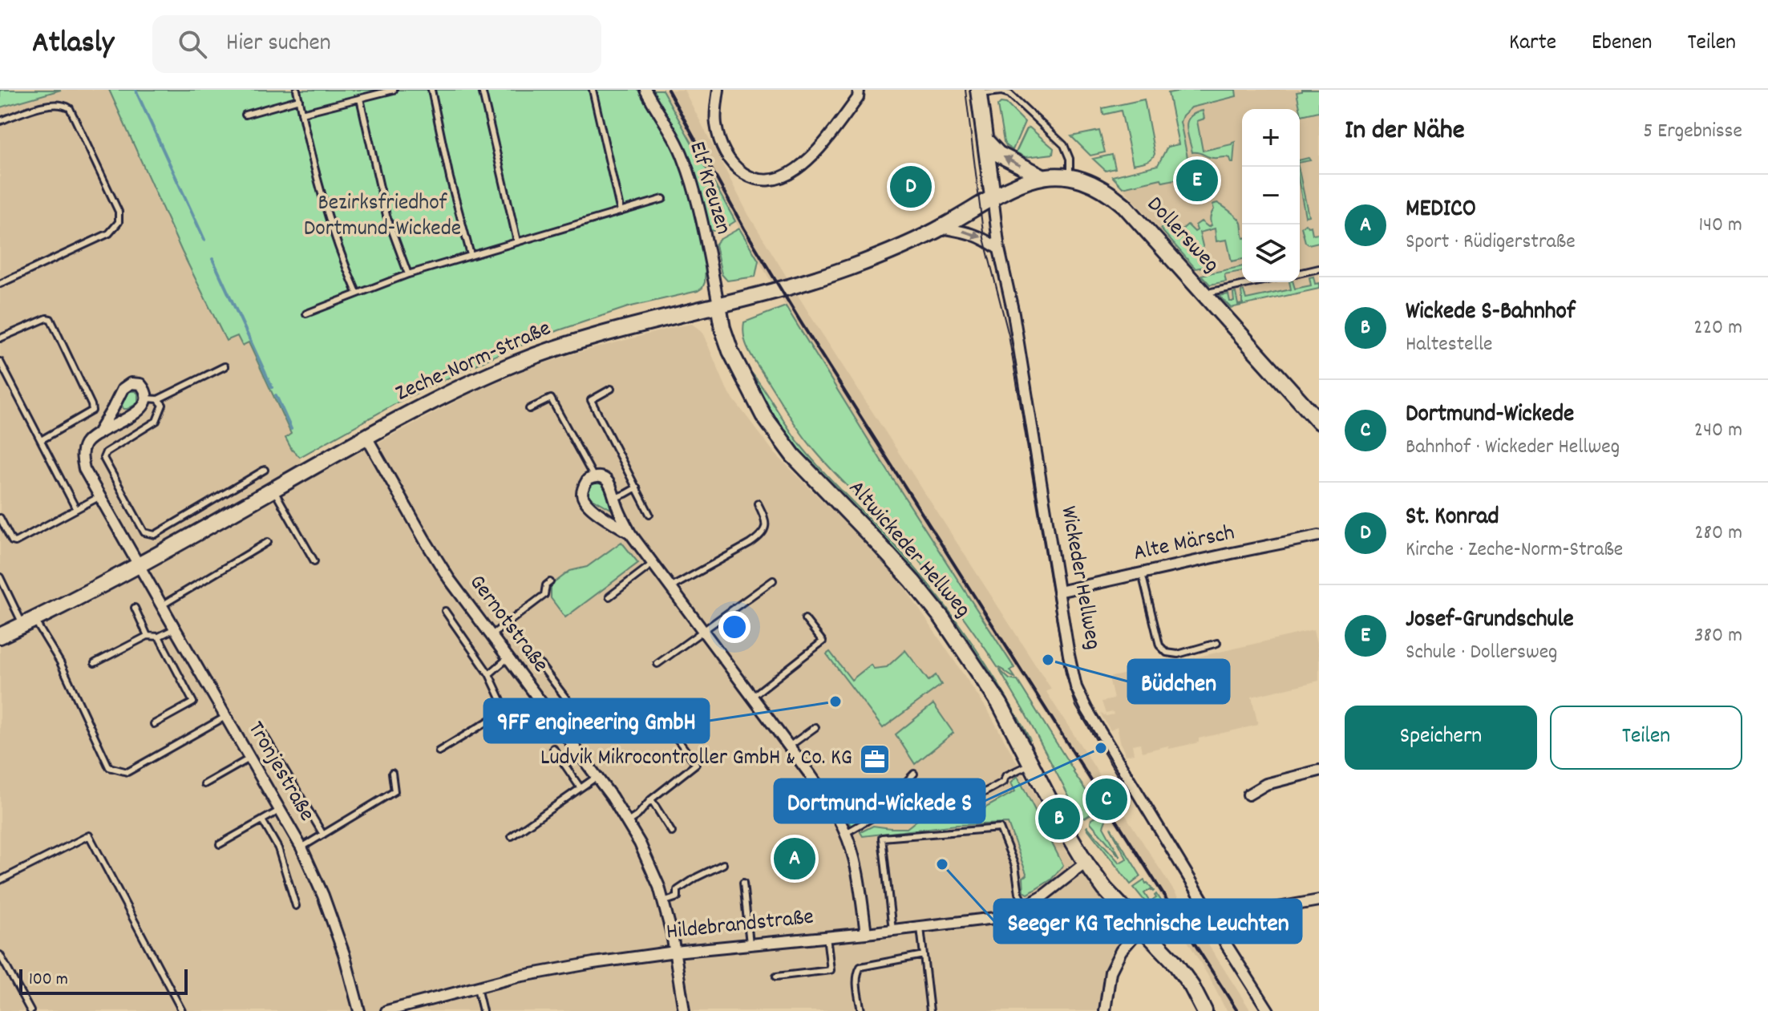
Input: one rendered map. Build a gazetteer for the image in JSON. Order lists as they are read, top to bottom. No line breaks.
{"streets":{"main road":["Dollersweg","Zeche-Norm-Straße","Altwickeder Hellweg","Wickeder Hellweg"],"street":["Elf Kreuzen","Alte Märsch","Gernotstraße","Tronjestraße","Hildebrandstraße"]},"crossings":[["Elf Kreuzen","Zeche-Norm-Straße"],["Elf Kreuzen","Altwickeder Hellweg"],["Dollersweg","Zeche-Norm-Straße"],["Dollersweg","Wickeder Hellweg"],["Zeche-Norm-Straße","Altwickeder Hellweg"],["Zeche-Norm-Straße","Wickeder Hellweg"],["Zeche-Norm-Straße","Gernotstraße"],["Zeche-Norm-Straße","Tronjestraße"],["Alte Märsch","Wickeder Hellweg"],["Altwickeder Hellweg","Hildebrandstraße"],["Gernotstraße","Hildebrandstraße"]],"parks":["Bezirksfriedhof Dortmund-Wickede"],"places":{"other":["Büdchen","9FF engineering GmbH","Dortmund-Wickede S","Seeger KG Technische Leuchten"],"office":["Ludvik Mikrocontroller GmbH & Co. KG"]},"scale_bar":"100 m","page":{"header":"Atlasly","search":"Hier suchen","nav":["Karte","Ebenen","Teilen"],"heading":["In der Nähe","5 Ergebnisse"],"map_buttons":["+","−"],"pins":["E","D","C","B","A"],"list":[{"mark":"A","name":"MEDICO","note":"Sport · Rüdigerstraße","value":"140 m"},{"mark":"B","name":"Wickede S-Bahnhof","note":"Haltestelle","value":"220 m"},{"mark":"C","name":"Dortmund-Wickede","note":"Bahnhof · Wickeder Hellweg","value":"240 m"},{"mark":"D","name":"St. Konrad","note":"Kirche · Zeche-Norm-Straße","value":"280 m"},{"mark":"E","name":"Josef-Grundschule","note":"Schule · Dollersweg","value":"380 m"}],"buttons":["Speichern","Teilen"],"scale":"100 m"}}
